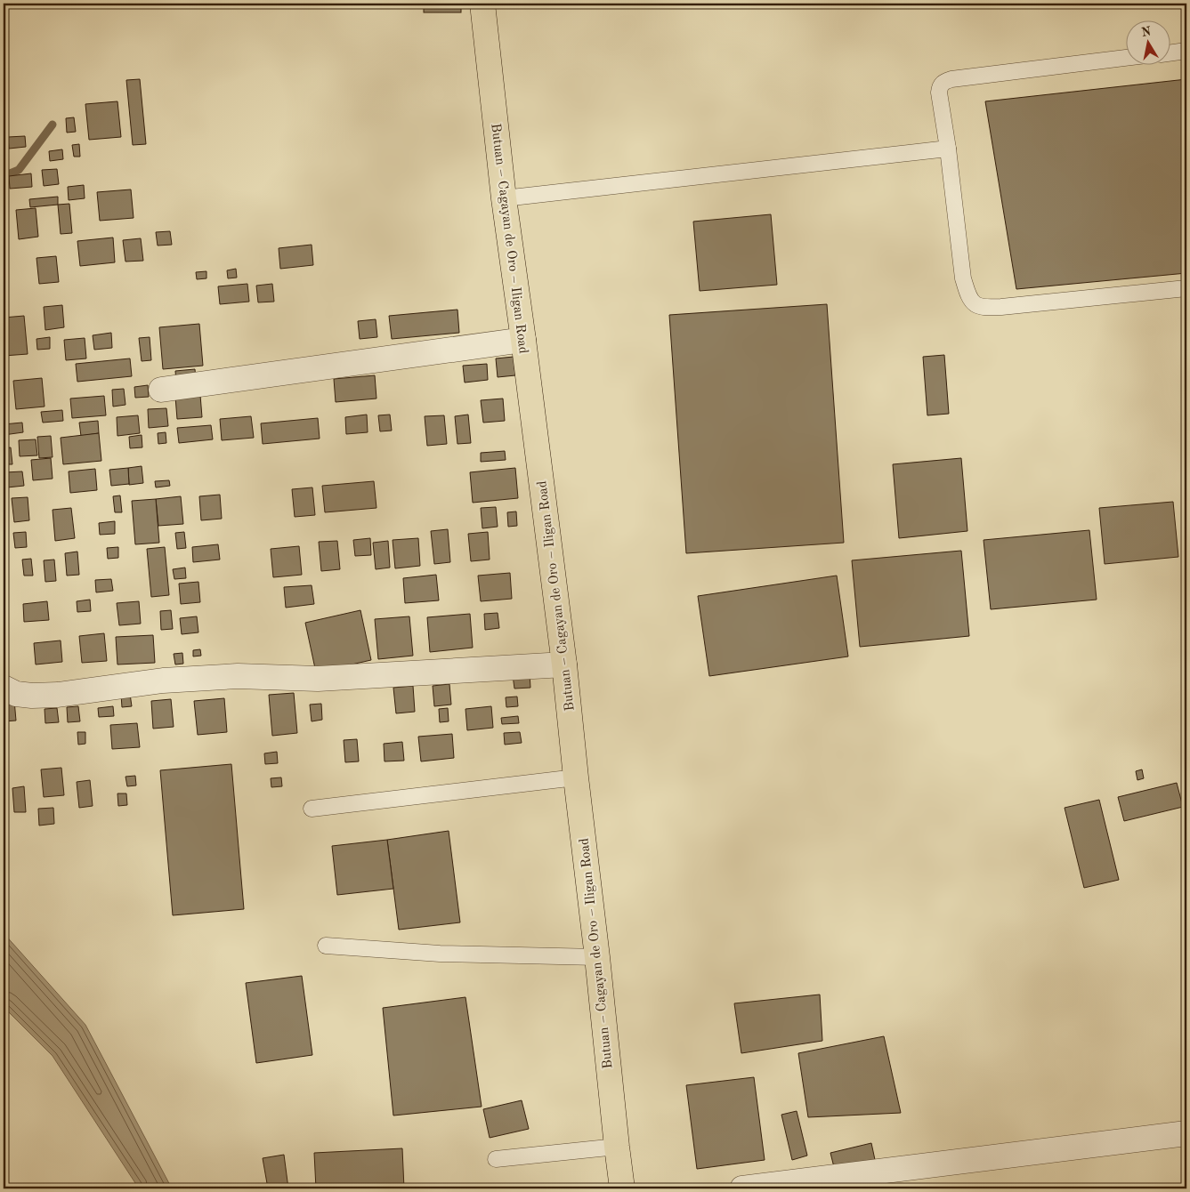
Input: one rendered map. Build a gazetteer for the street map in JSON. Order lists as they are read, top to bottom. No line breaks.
{"streets":{"highway":["Butuan – Cagayan de Oro – Iligan Road"]},"north":"top"}
